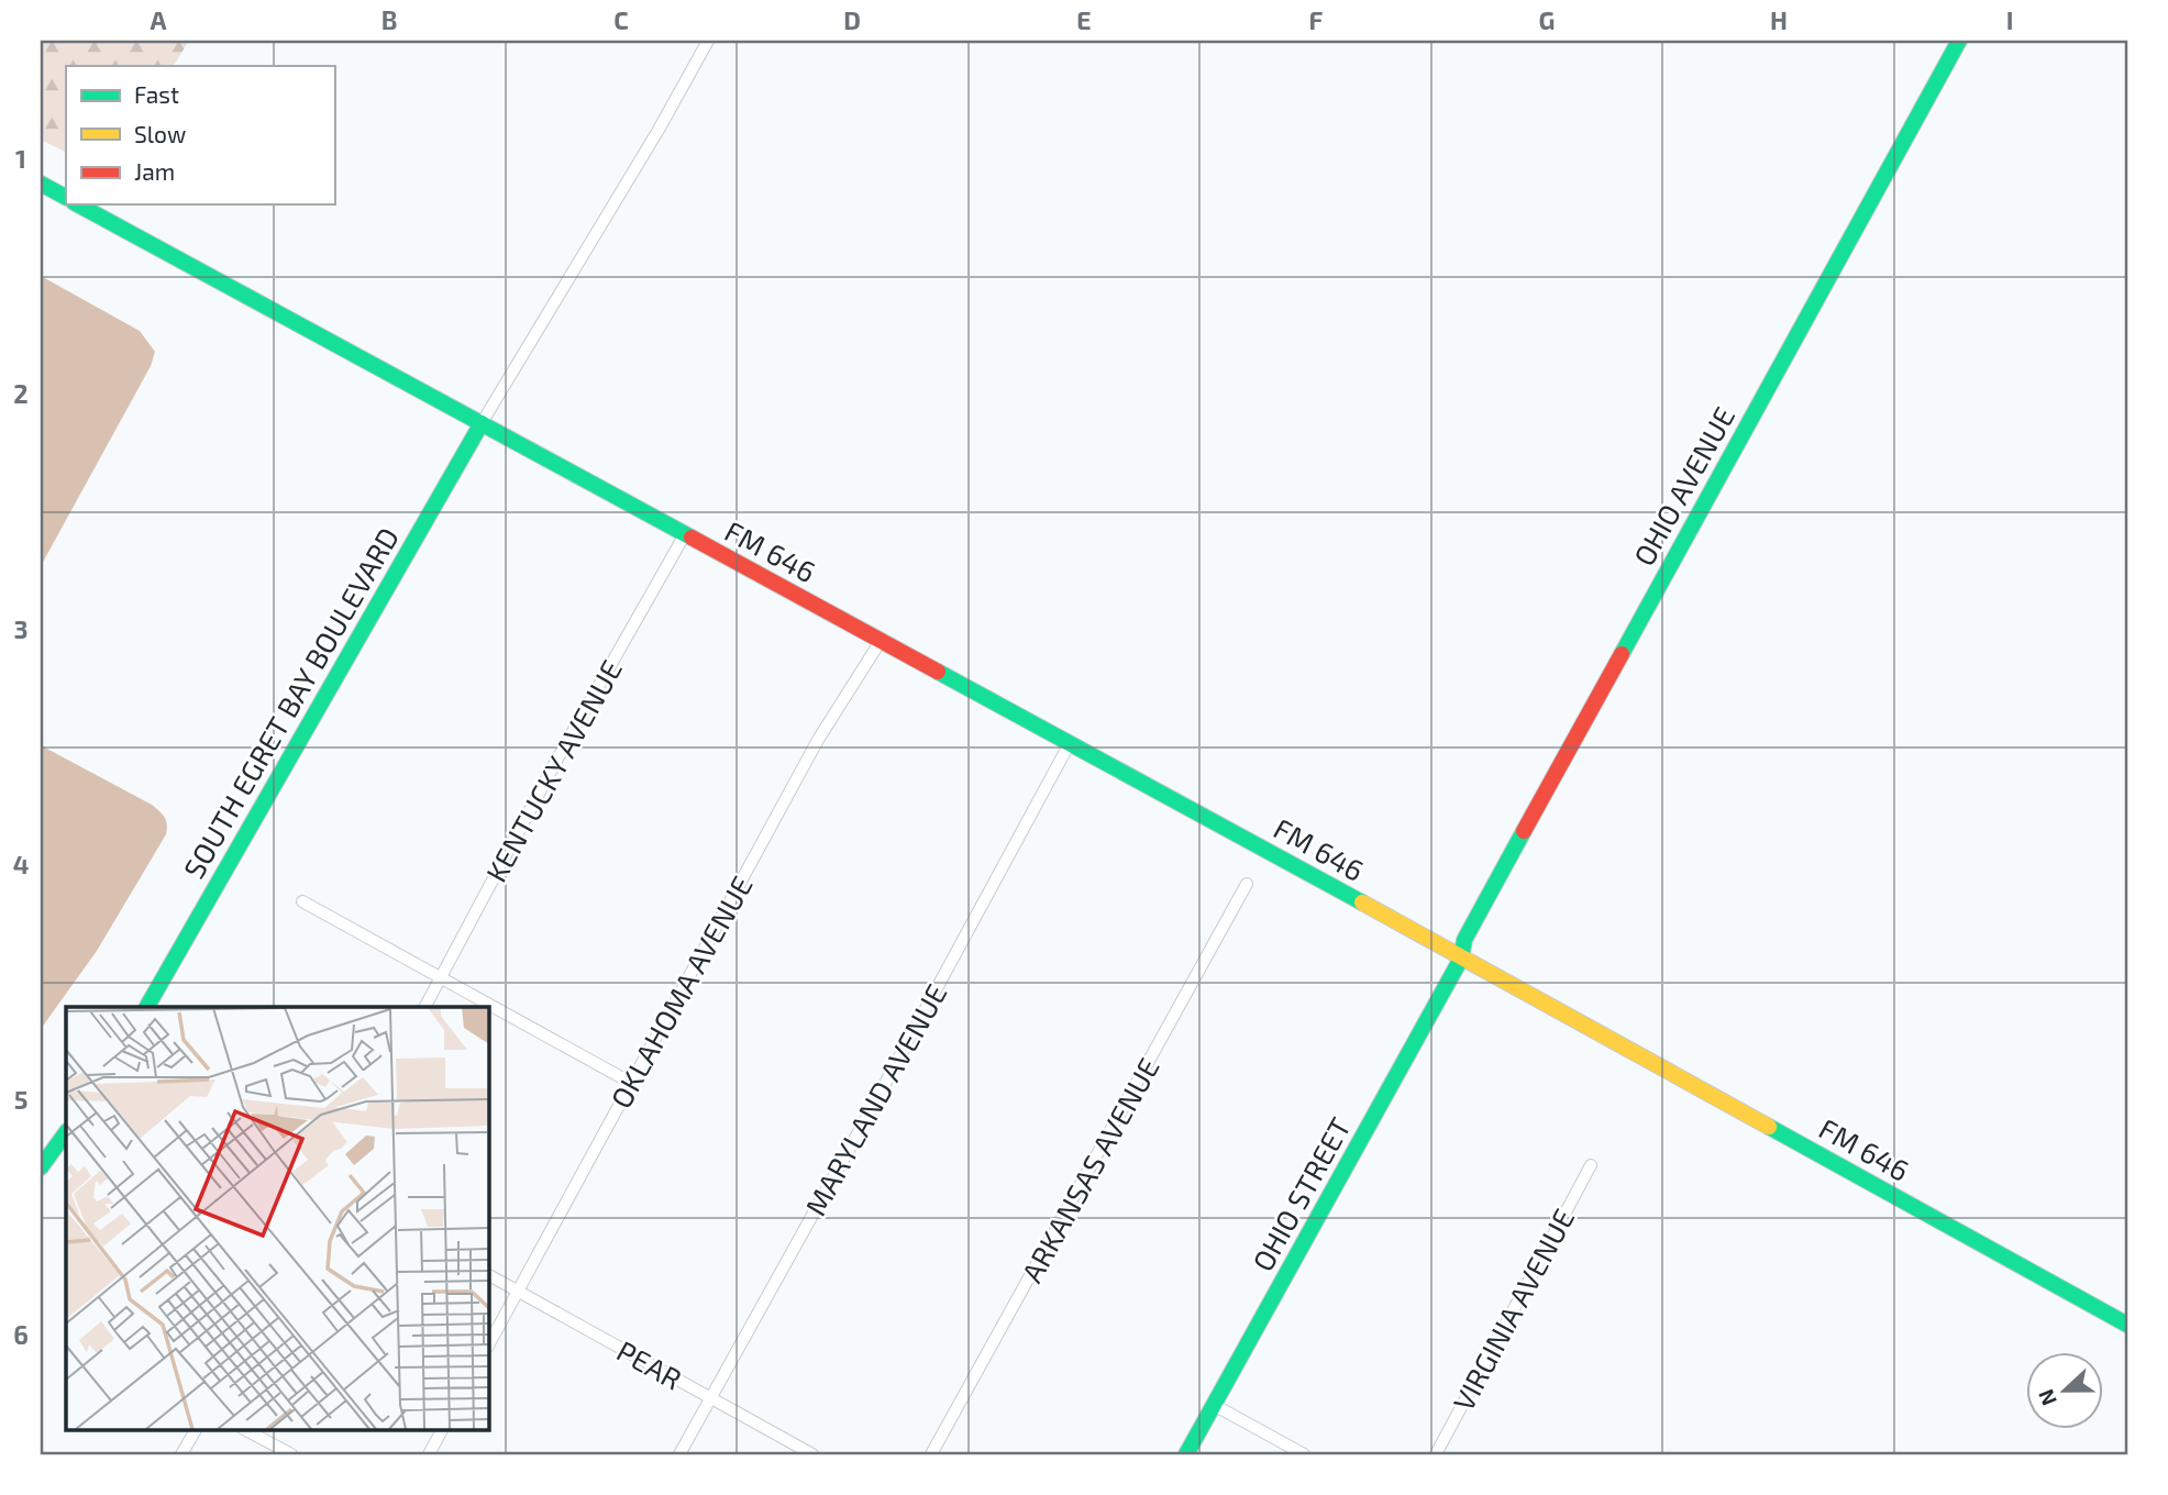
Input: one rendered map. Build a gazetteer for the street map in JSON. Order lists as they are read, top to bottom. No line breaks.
{"streets":{"main road":["OHIO AVENUE","FM 646","SOUTH EGRET BAY BOULEVARD","OHIO STREET"],"street":["KENTUCKY AVENUE","OKLAHOMA AVENUE","MARYLAND AVENUE","ARKANSAS AVENUE","VIRGINIA AVENUE","PEAR"]},"crossings":[["OHIO AVENUE","FM 646"],["OHIO AVENUE","OHIO STREET"],["FM 646","SOUTH EGRET BAY BOULEVARD"],["FM 646","KENTUCKY AVENUE"],["FM 646","OKLAHOMA AVENUE"],["FM 646","MARYLAND AVENUE"],["FM 646","OHIO STREET"],["OKLAHOMA AVENUE","PEAR"],["MARYLAND AVENUE","PEAR"]],"legend":["Fast","Slow","Jam"],"north":"left","grid":{"columns":["A","B","C","D","E","F","G","H","I"],"rows":["1","2","3","4","5","6"]}}
